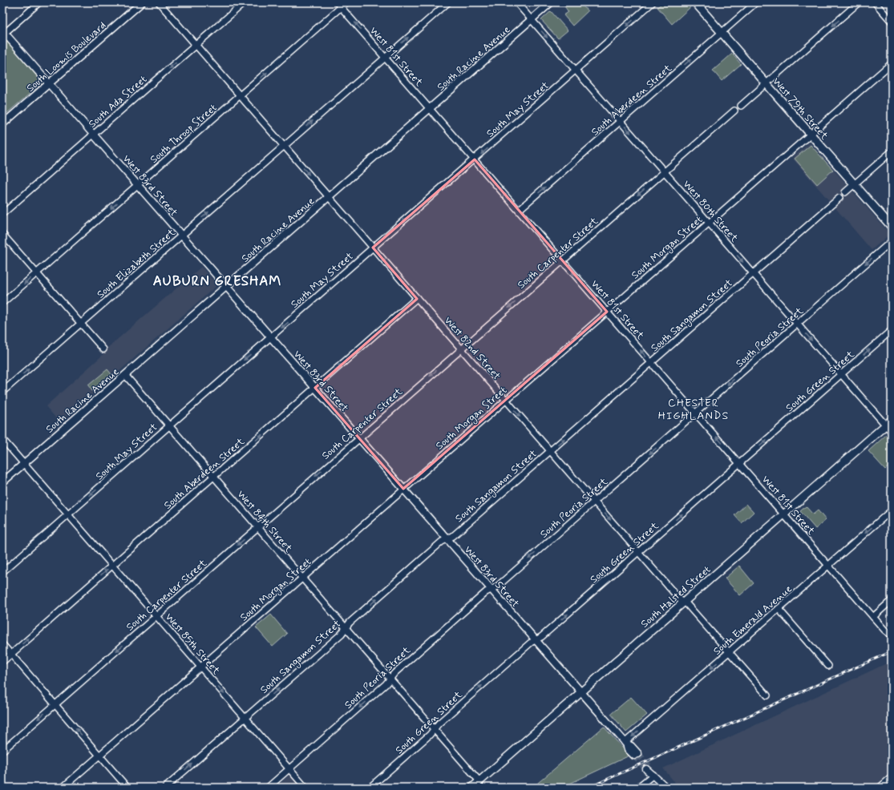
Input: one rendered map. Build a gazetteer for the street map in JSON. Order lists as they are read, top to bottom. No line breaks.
{"streets":{"main road":["West 79th Street","South Halsted Street"],"street":["South Loomis Boulevard","West 81st Street","South Racine Avenue","South Aberdeen Street","South Ada Street","South May Street","South Throop Street","West 83rd Street","West 80th Street","South Morgan Street","South Carpenter Street","South Elizabeth Street","South Sangamon Street","South Peoria Street","West 82nd Street","South Green Street","West 84th Street","South Emerald Avenue","West 85th Street"]},"crossings":[["South Loomis Boulevard","West 83rd Street"],["West 81st Street","South Racine Avenue"],["West 81st Street","South Aberdeen Street"],["West 81st Street","South May Street"],["West 81st Street","South Throop Street"],["West 81st Street","South Morgan Street"],["West 81st Street","South Carpenter Street"],["West 81st Street","South Elizabeth Street"],["West 81st Street","South Sangamon Street"],["West 81st Street","South Peoria Street"],["West 81st Street","South Green Street"],["West 81st Street","South Halsted Street"],["West 81st Street","South Emerald Avenue"],["South Racine Avenue","West 83rd Street"],["South Racine Avenue","West 80th Street"],["South Racine Avenue","West 82nd Street"],["South Racine Avenue","West 84th Street"],["South Racine Avenue","West 85th Street"],["South Aberdeen Street","West 79th Street"],["South Aberdeen Street","West 83rd Street"],["South Aberdeen Street","West 80th Street"],["South Aberdeen Street","West 82nd Street"],["South Aberdeen Street","West 84th Street"],["South Aberdeen Street","West 85th Street"],["South Ada Street","West 83rd Street"],["South Ada Street","West 82nd Street"],["West 79th Street","South Morgan Street"],["South May Street","West 83rd Street"],["South May Street","West 80th Street"],["South May Street","West 82nd Street"],["South May Street","West 84th Street"],["South May Street","West 85th Street"],["South Throop Street","West 83rd Street"],["South Throop Street","West 82nd Street"],["West 83rd Street","South Morgan Street"],["West 83rd Street","South Carpenter Street"],["West 83rd Street","South Elizabeth Street"],["West 83rd Street","South Sangamon Street"],["West 83rd Street","South Peoria Street"],["West 83rd Street","South Green Street"],["West 83rd Street","South Halsted Street"],["West 83rd Street","South Emerald Avenue"],["West 80th Street","South Morgan Street"],["West 80th Street","South Carpenter Street"],["West 80th Street","South Sangamon Street"],["West 80th Street","South Peoria Street"],["West 80th Street","South Green Street"],["West 80th Street","South Halsted Street"],["South Morgan Street","West 82nd Street"],["South Morgan Street","West 84th Street"],["South Morgan Street","West 85th Street"],["South Carpenter Street","West 82nd Street"],["South Carpenter Street","West 84th Street"],["South Carpenter Street","West 85th Street"],["South Elizabeth Street","West 82nd Street"],["South Sangamon Street","West 82nd Street"],["South Sangamon Street","West 84th Street"],["South Sangamon Street","West 85th Street"],["South Peoria Street","West 82nd Street"],["South Peoria Street","West 84th Street"],["South Peoria Street","West 85th Street"],["West 82nd Street","South Green Street"],["West 82nd Street","South Halsted Street"],["West 82nd Street","South Emerald Avenue"],["South Green Street","West 84th Street"],["West 84th Street","South Halsted Street"]],"one_way":["West 81st Street","South Aberdeen Street","South Ada Street","South May Street","West 80th Street","South Carpenter Street","South Elizabeth Street","South Sangamon Street","South Peoria Street","South Green Street","South Emerald Avenue"],"districts":["AUBURN GRESHAM","CHESTER HIGHLANDS"]}
